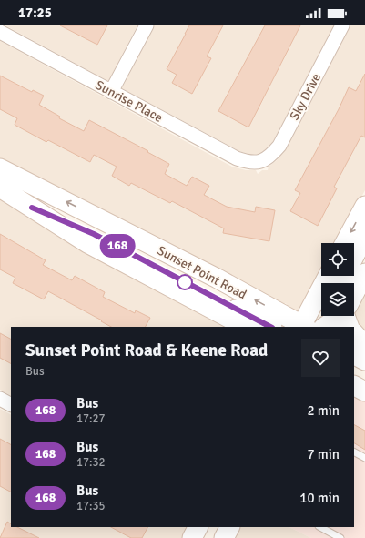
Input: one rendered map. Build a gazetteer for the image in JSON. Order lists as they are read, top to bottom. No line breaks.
{"streets":{"main road":["Sunset Point Road"],"street":["Sky Drive","Sunrise Place"]},"crossings":[["Sky Drive","Sunrise Place"]],"lines":["bus line 168"],"page":{"status":"17:25","on_map":"168","heading":["Sunset Point Road & Keene Road","Bus"],"list":[{"mark":"168","name":"Bus","note":"17:27","value":"2 min"},{"mark":"168","name":"Bus","note":"17:32","value":"7 min"},{"mark":"168","name":"Bus","note":"17:35","value":"10 min"}]}}
